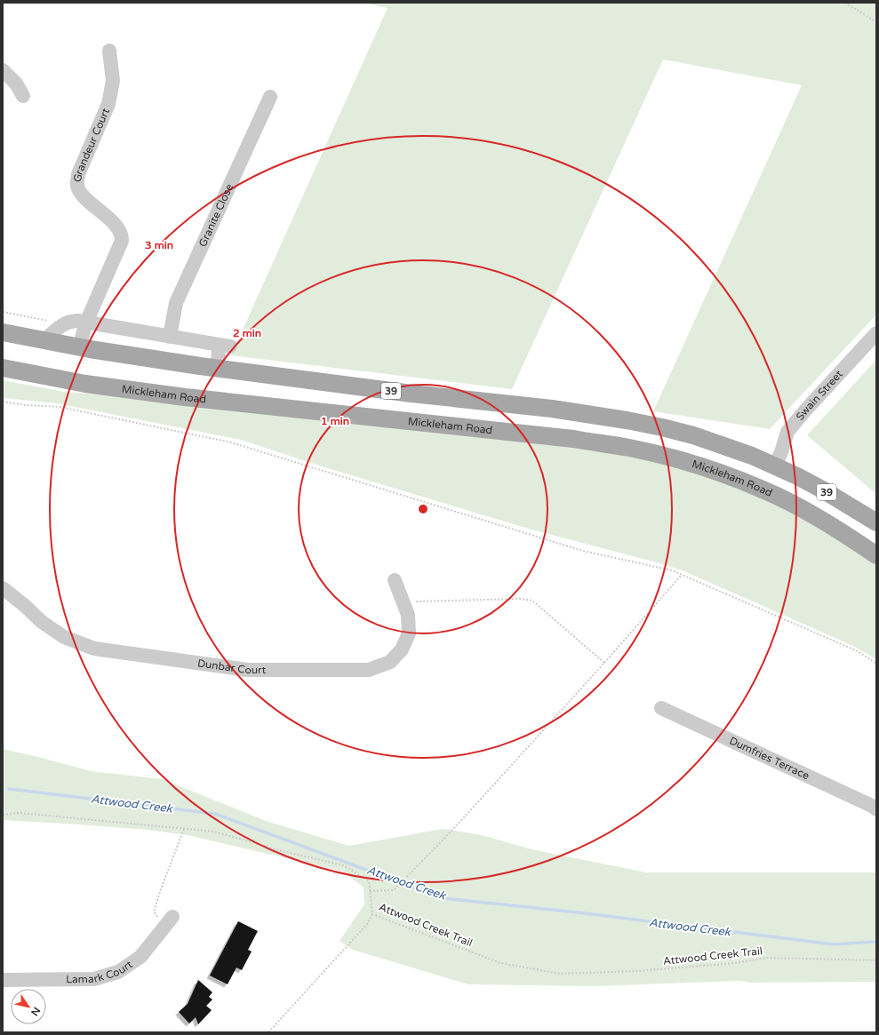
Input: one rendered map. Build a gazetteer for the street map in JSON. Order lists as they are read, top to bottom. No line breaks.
{"streets":{"main road":["39","Mickleham Road"],"street":["Grandeur Court","Granite Close","Swain Street","Dunbar Court","Dumfries Terrace","Lamark Court"],"path":["Attwood Creek Trail"]},"crossings":[["Grandeur Court","39"],["39","Swain Street"]],"water":["Attwood Creek"],"north":"bottom right","rings":["3 min","2 min","1 min"]}
